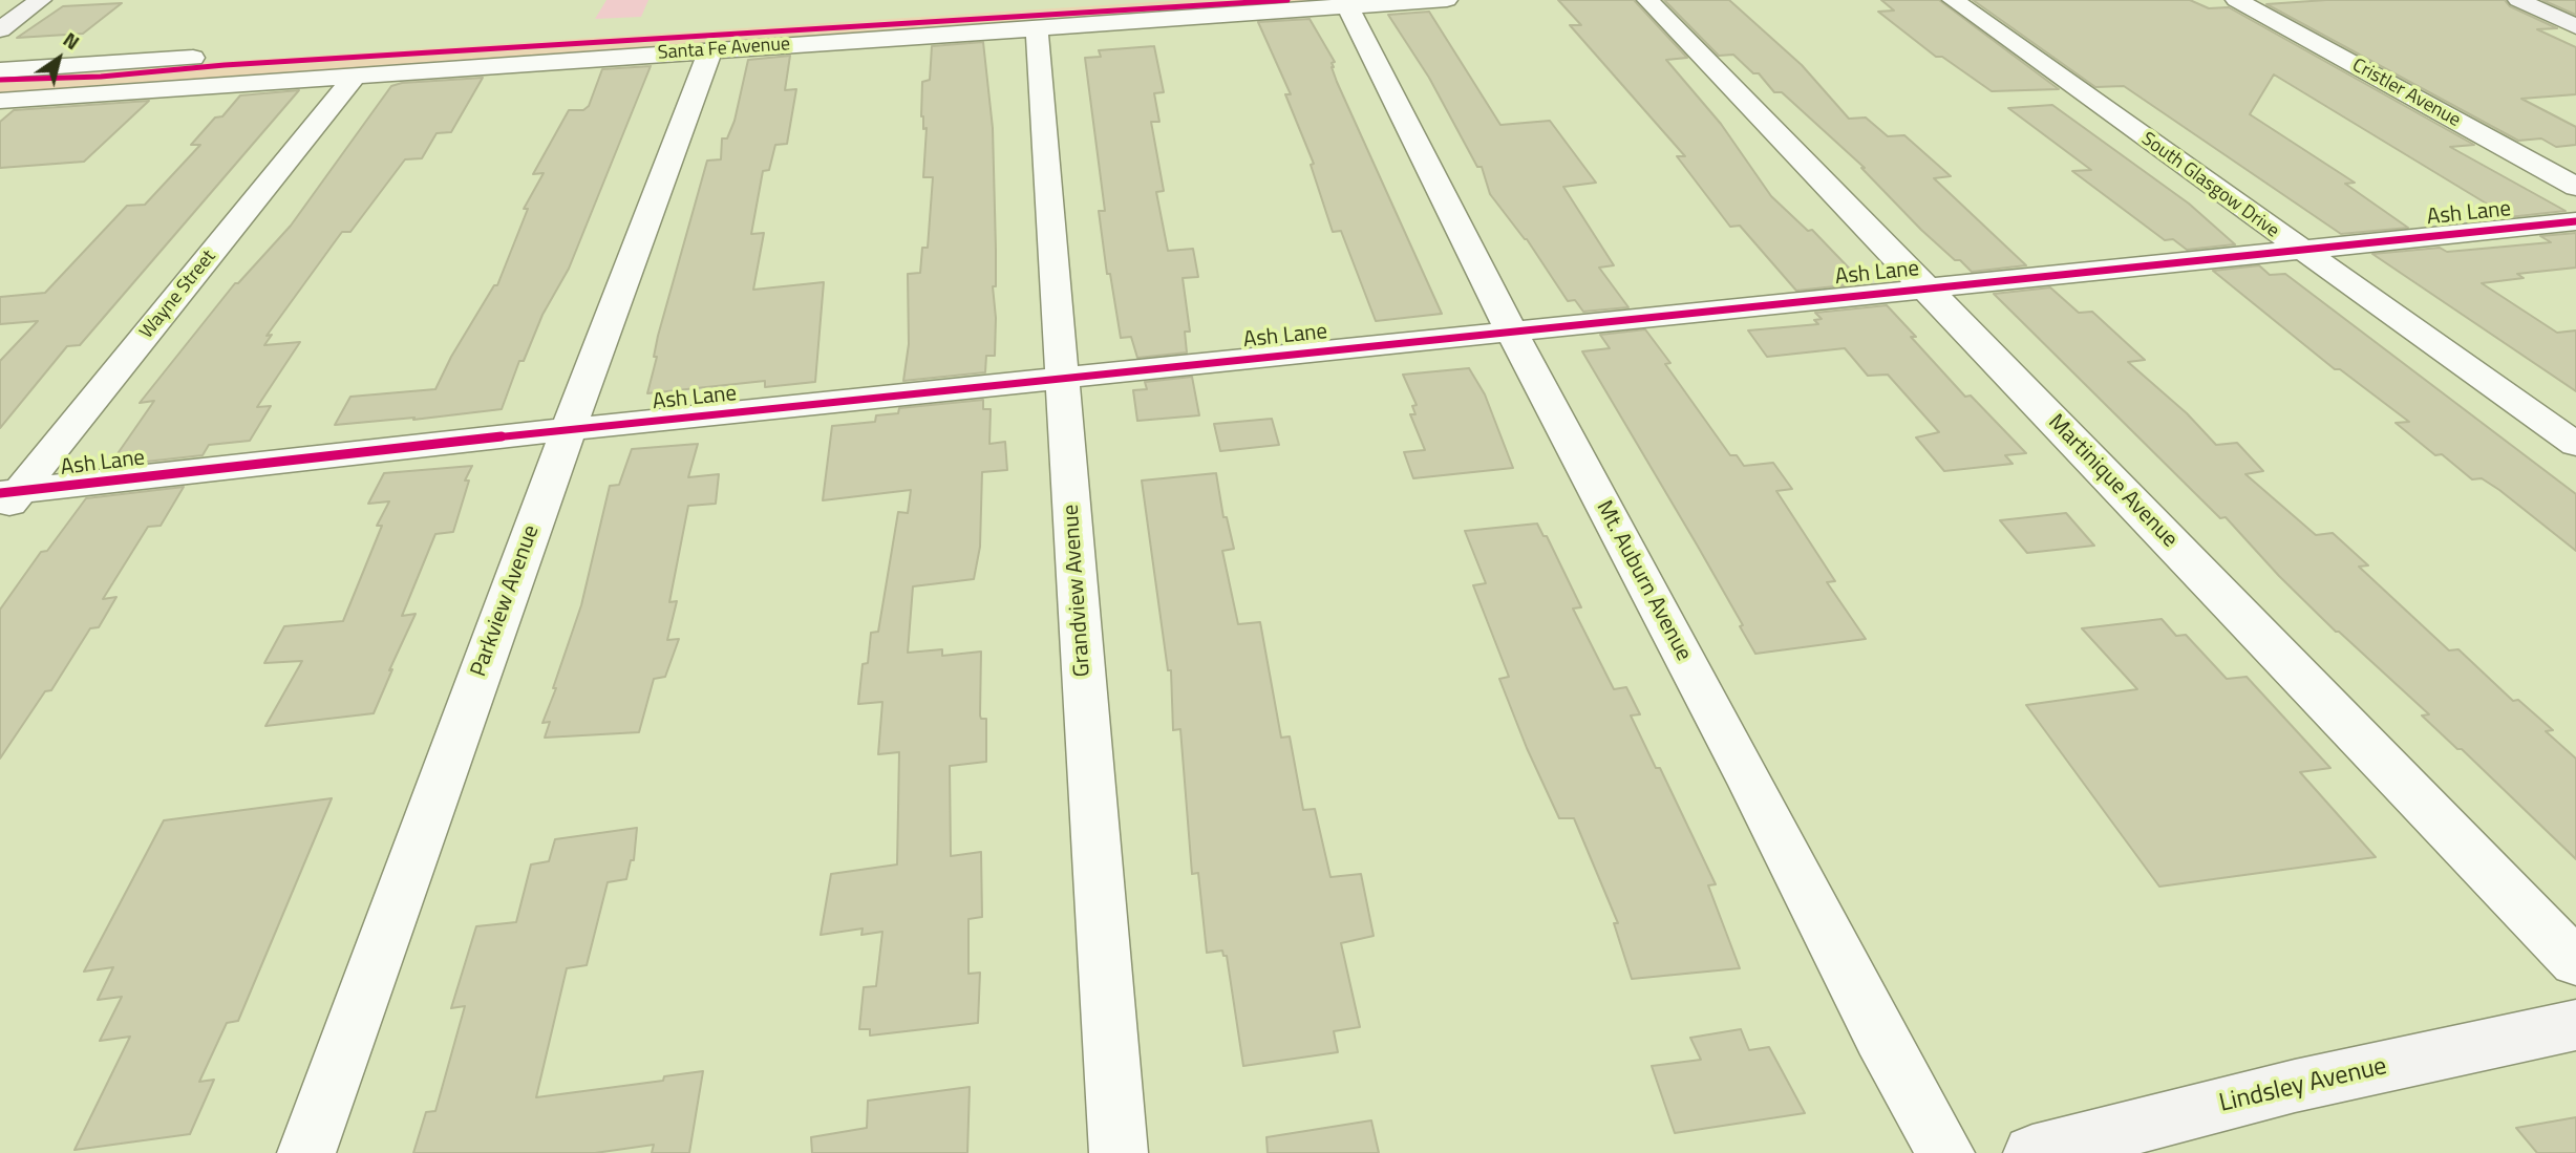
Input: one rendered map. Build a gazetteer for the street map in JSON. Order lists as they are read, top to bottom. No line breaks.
{"streets":{"street":["Santa Fe Avenue","Cristler Avenue","South Glasgow Drive","Ash Lane","Wayne Street","Martinique Avenue","Mt. Auburn Avenue","Grandview Avenue","Parkview Avenue","Lindsley Avenue"]},"crossings":[["Santa Fe Avenue","Wayne Street"],["Santa Fe Avenue","Mt. Auburn Avenue"],["Santa Fe Avenue","Grandview Avenue"],["Santa Fe Avenue","Parkview Avenue"],["South Glasgow Drive","Ash Lane"],["Ash Lane","Wayne Street"],["Ash Lane","Martinique Avenue"],["Ash Lane","Mt. Auburn Avenue"],["Ash Lane","Grandview Avenue"],["Ash Lane","Parkview Avenue"]],"north":"top right"}
